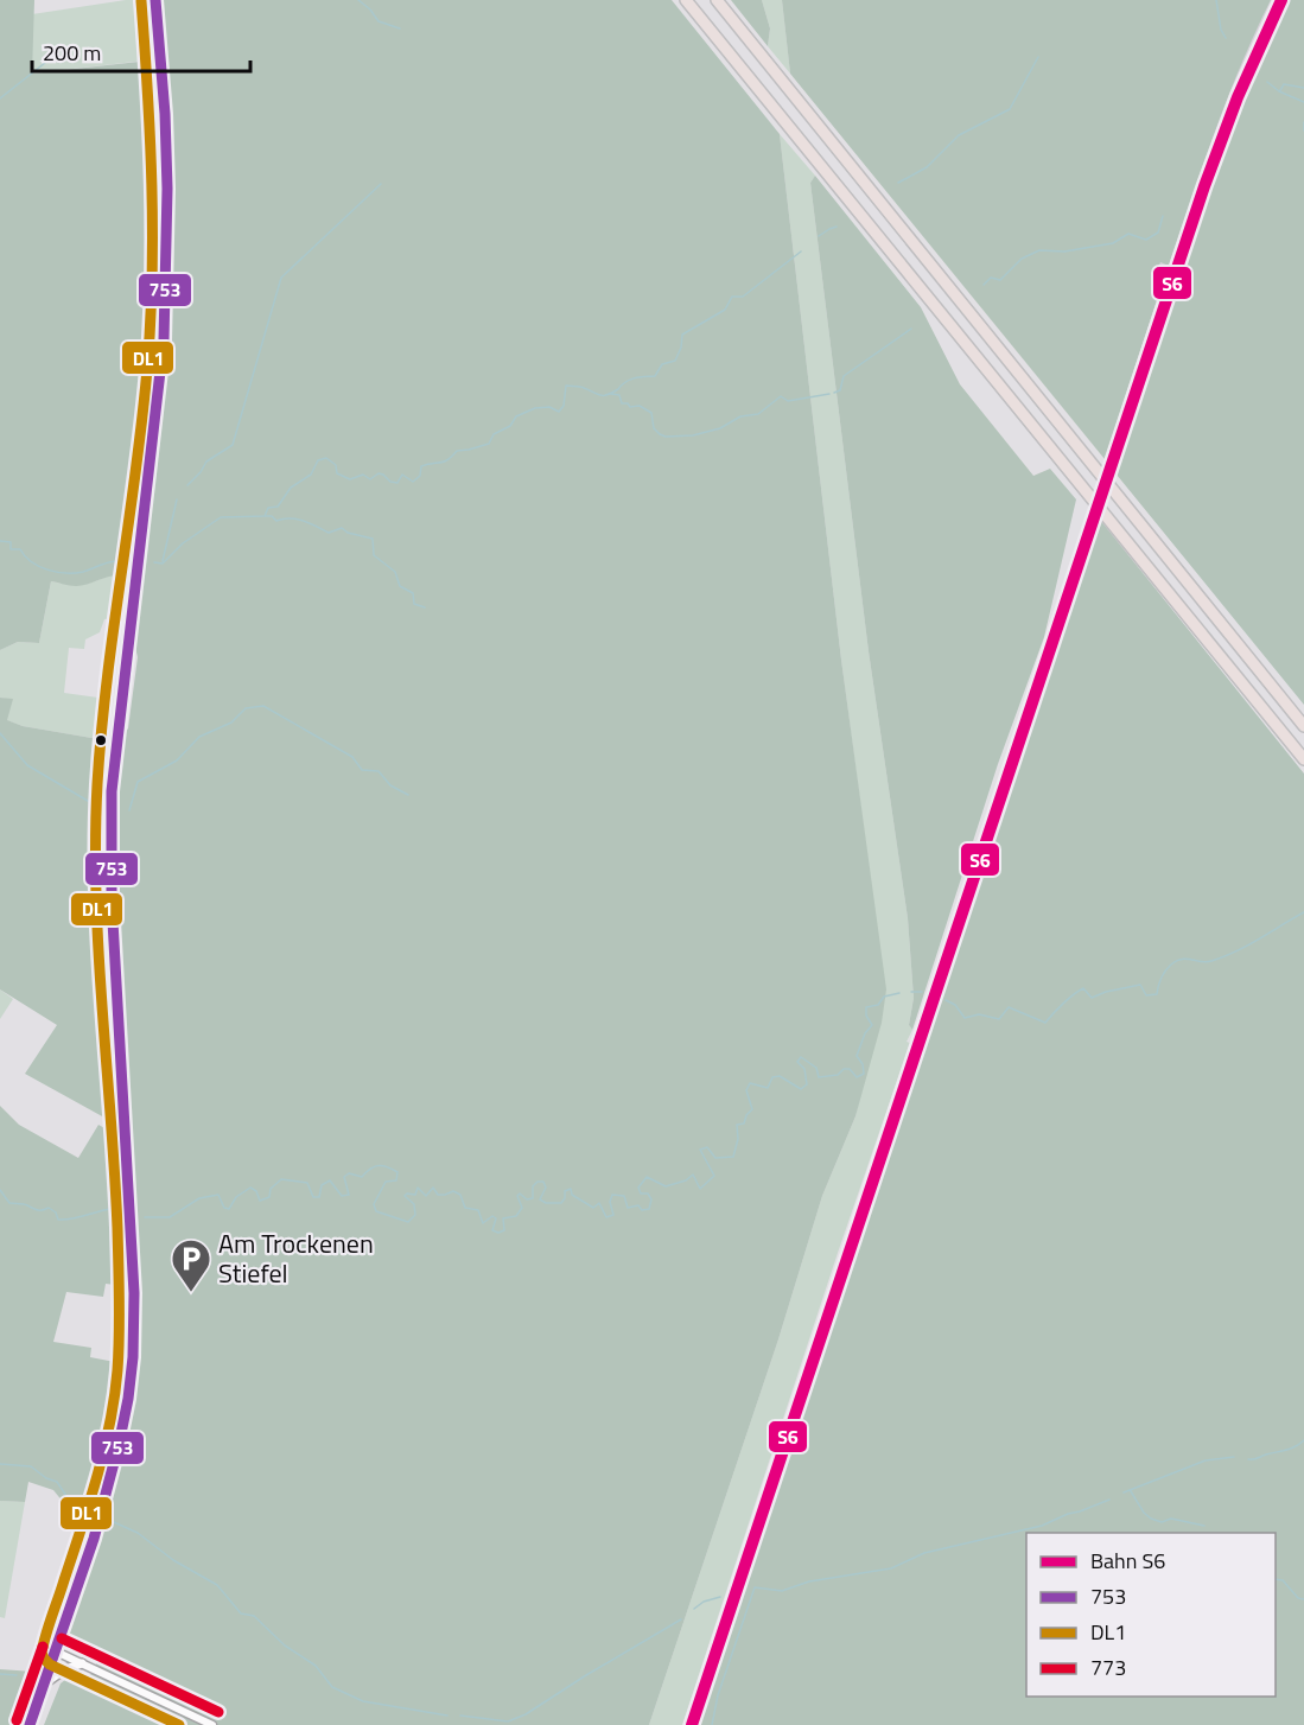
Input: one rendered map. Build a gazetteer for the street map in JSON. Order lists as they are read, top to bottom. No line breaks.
{"places":{"parking":["Am Trockenen Stiefel"]},"lines":["rail line S6","transit line 753","transit line DL1","transit line 773"],"legend":["Bahn S6","753","DL1","773"],"scale_bar":"200 m"}
